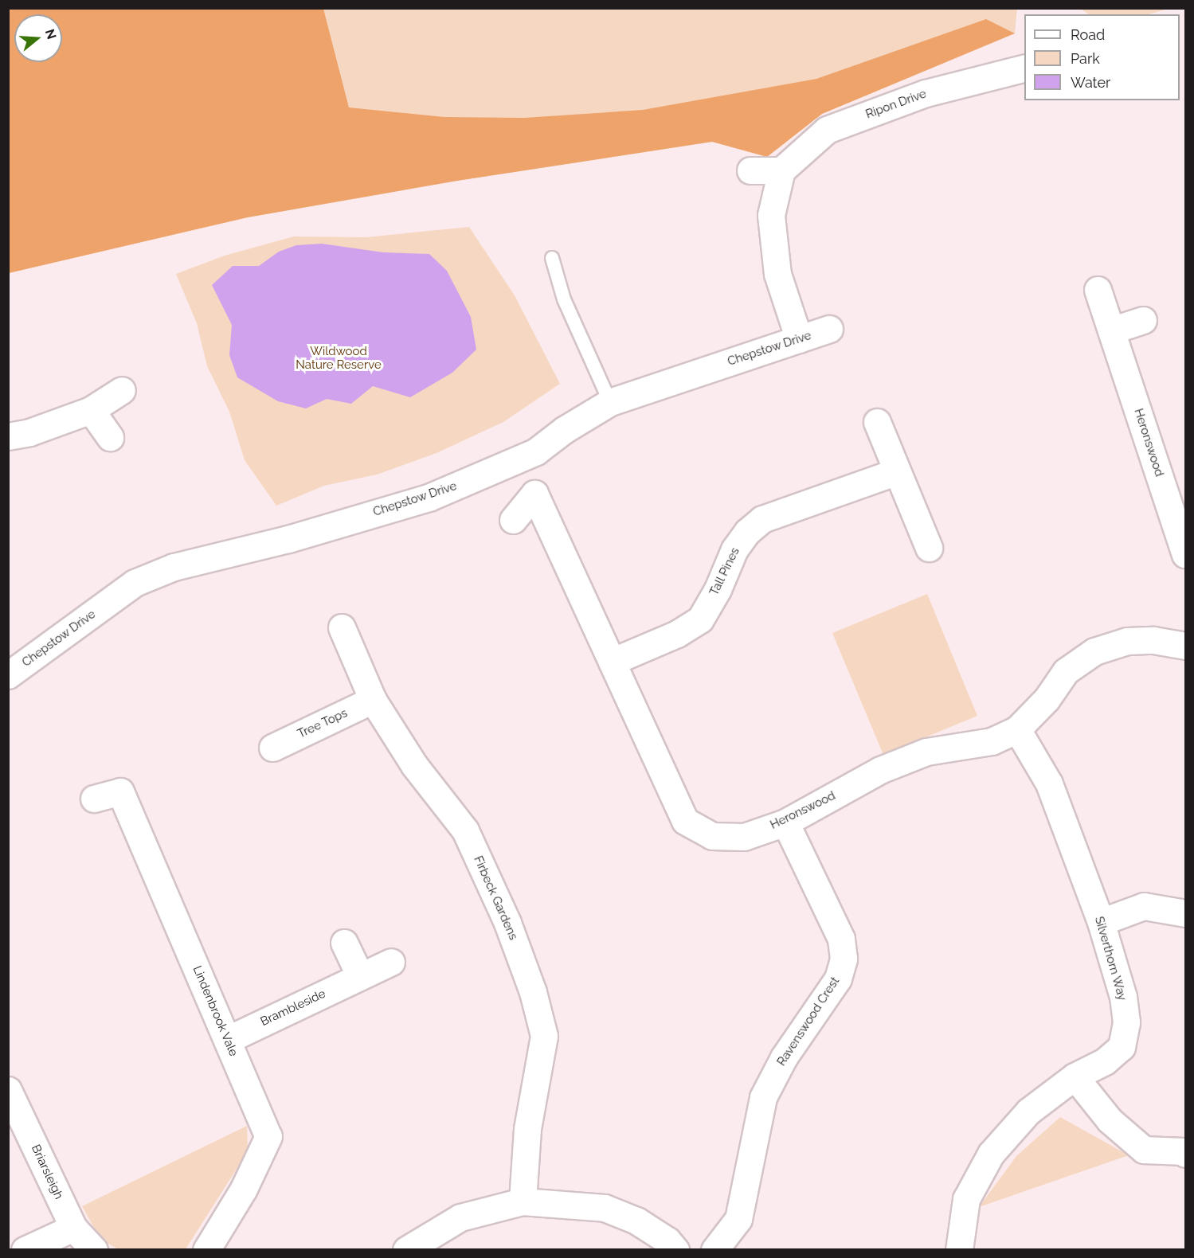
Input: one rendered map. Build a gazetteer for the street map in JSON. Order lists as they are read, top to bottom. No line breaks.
{"streets":{"street":["Ripon Drive","Chepstow Drive","Heronswood","Tall Pines","Tree Tops","Firbeck Gardens","Silverthorn Way","Brambleside","Lindenbrook Vale","Ravenswood Crest","Briarsleigh"]},"crossings":[["Heronswood","Tall Pines"],["Heronswood","Silverthorn Way"],["Heronswood","Ravenswood Crest"],["Tree Tops","Firbeck Gardens"],["Brambleside","Lindenbrook Vale"]],"parks":["Wildwood Nature Reserve"],"legend":["Road","Park","Water"],"north":"right"}
